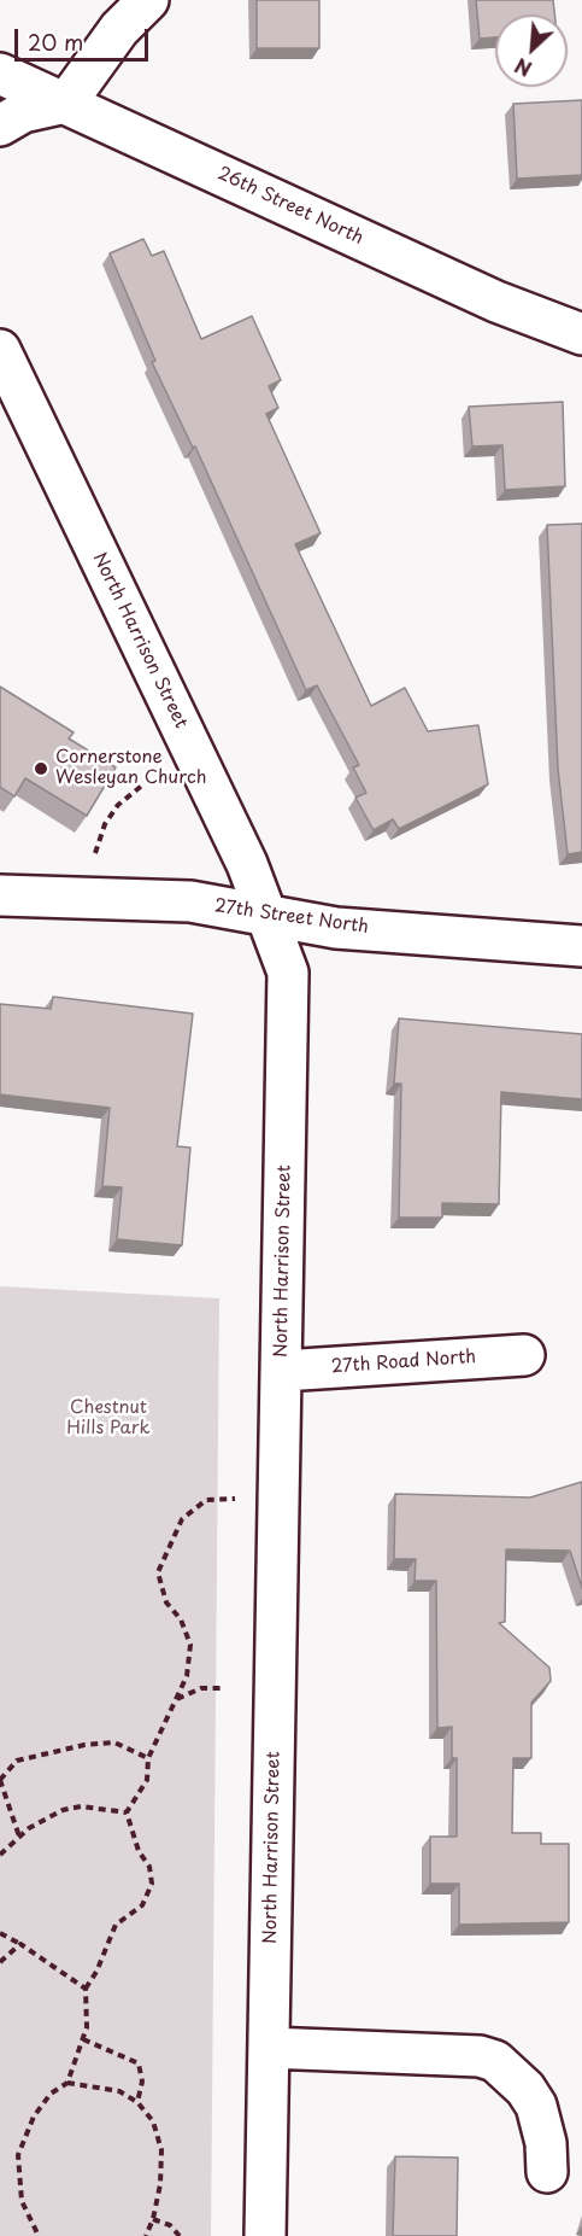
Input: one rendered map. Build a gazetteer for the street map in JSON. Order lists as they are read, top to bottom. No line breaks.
{"streets":{"street":["26th Street North","North Harrison Street","27th Street North","27th Road North"]},"crossings":[["North Harrison Street","27th Street North"],["North Harrison Street","27th Road North"]],"parks":["Chestnut Hills Park"],"places":["Cornerstone Wesleyan Church"],"scale_bar":"20 m","north":"bottom left"}
